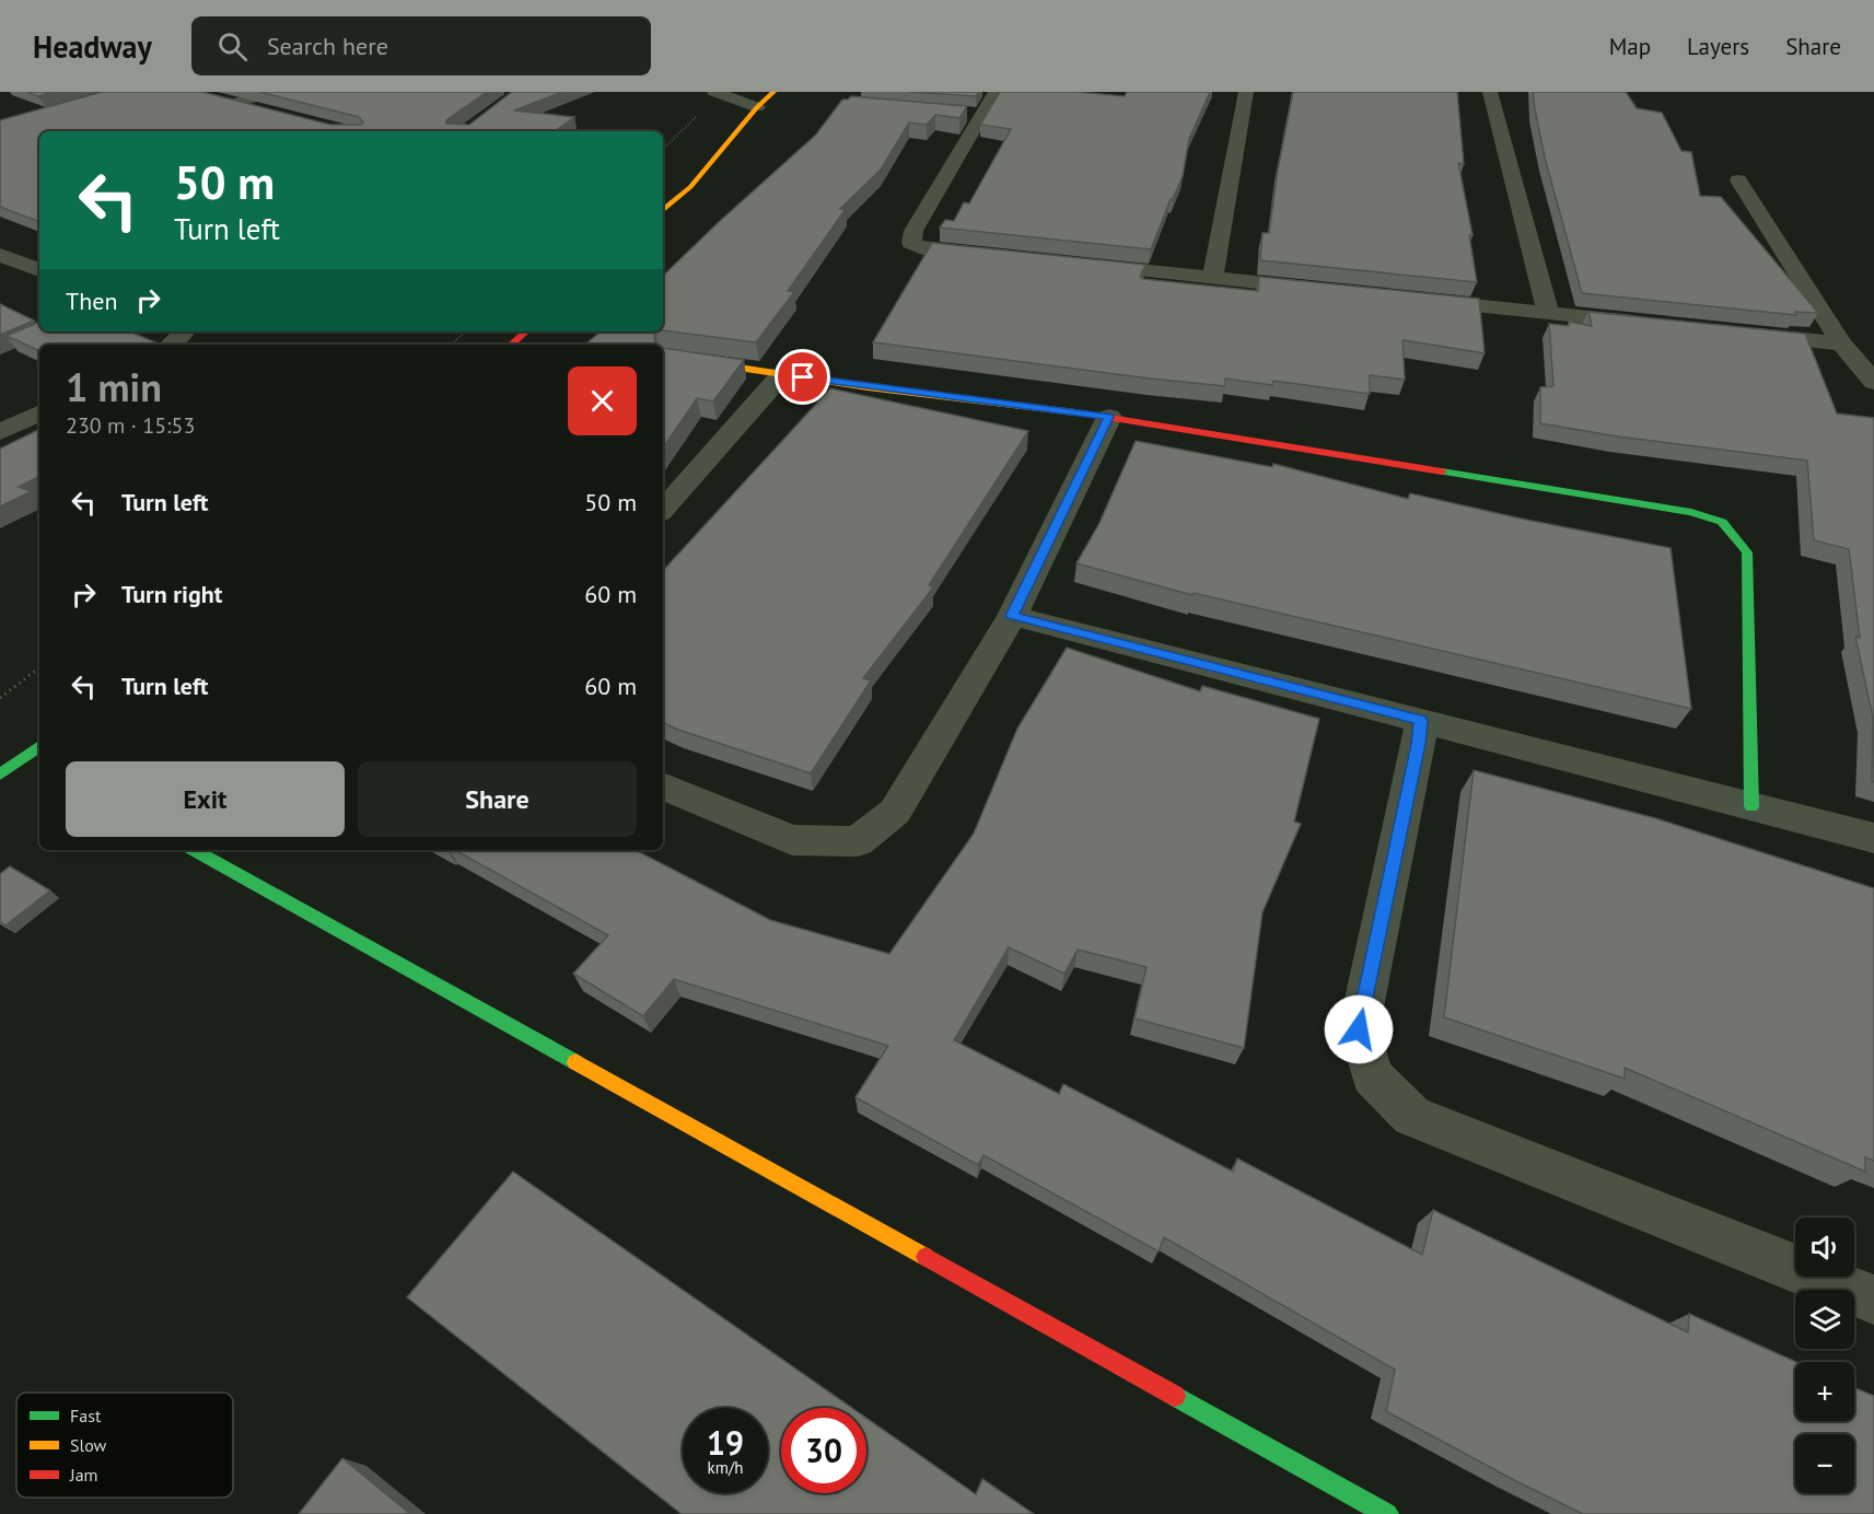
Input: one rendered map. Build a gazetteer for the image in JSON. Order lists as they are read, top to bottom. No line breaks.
{"legend":["Fast","Slow","Jam"],"page":{"header":"Headway","search":"Search here","nav":["Map","Layers","Share"],"turn":["50 m","Turn left"],"then":"Then","heading":["1 min","230 m · 15:53"],"list":[{"name":"Turn left","value":"50 m"},{"name":"Turn right","value":"60 m"},{"name":"Turn left","value":"60 m"}],"buttons":["Exit","Share"],"map_buttons":["+","−"],"speed":"19 km/h","limit":"30"}}
